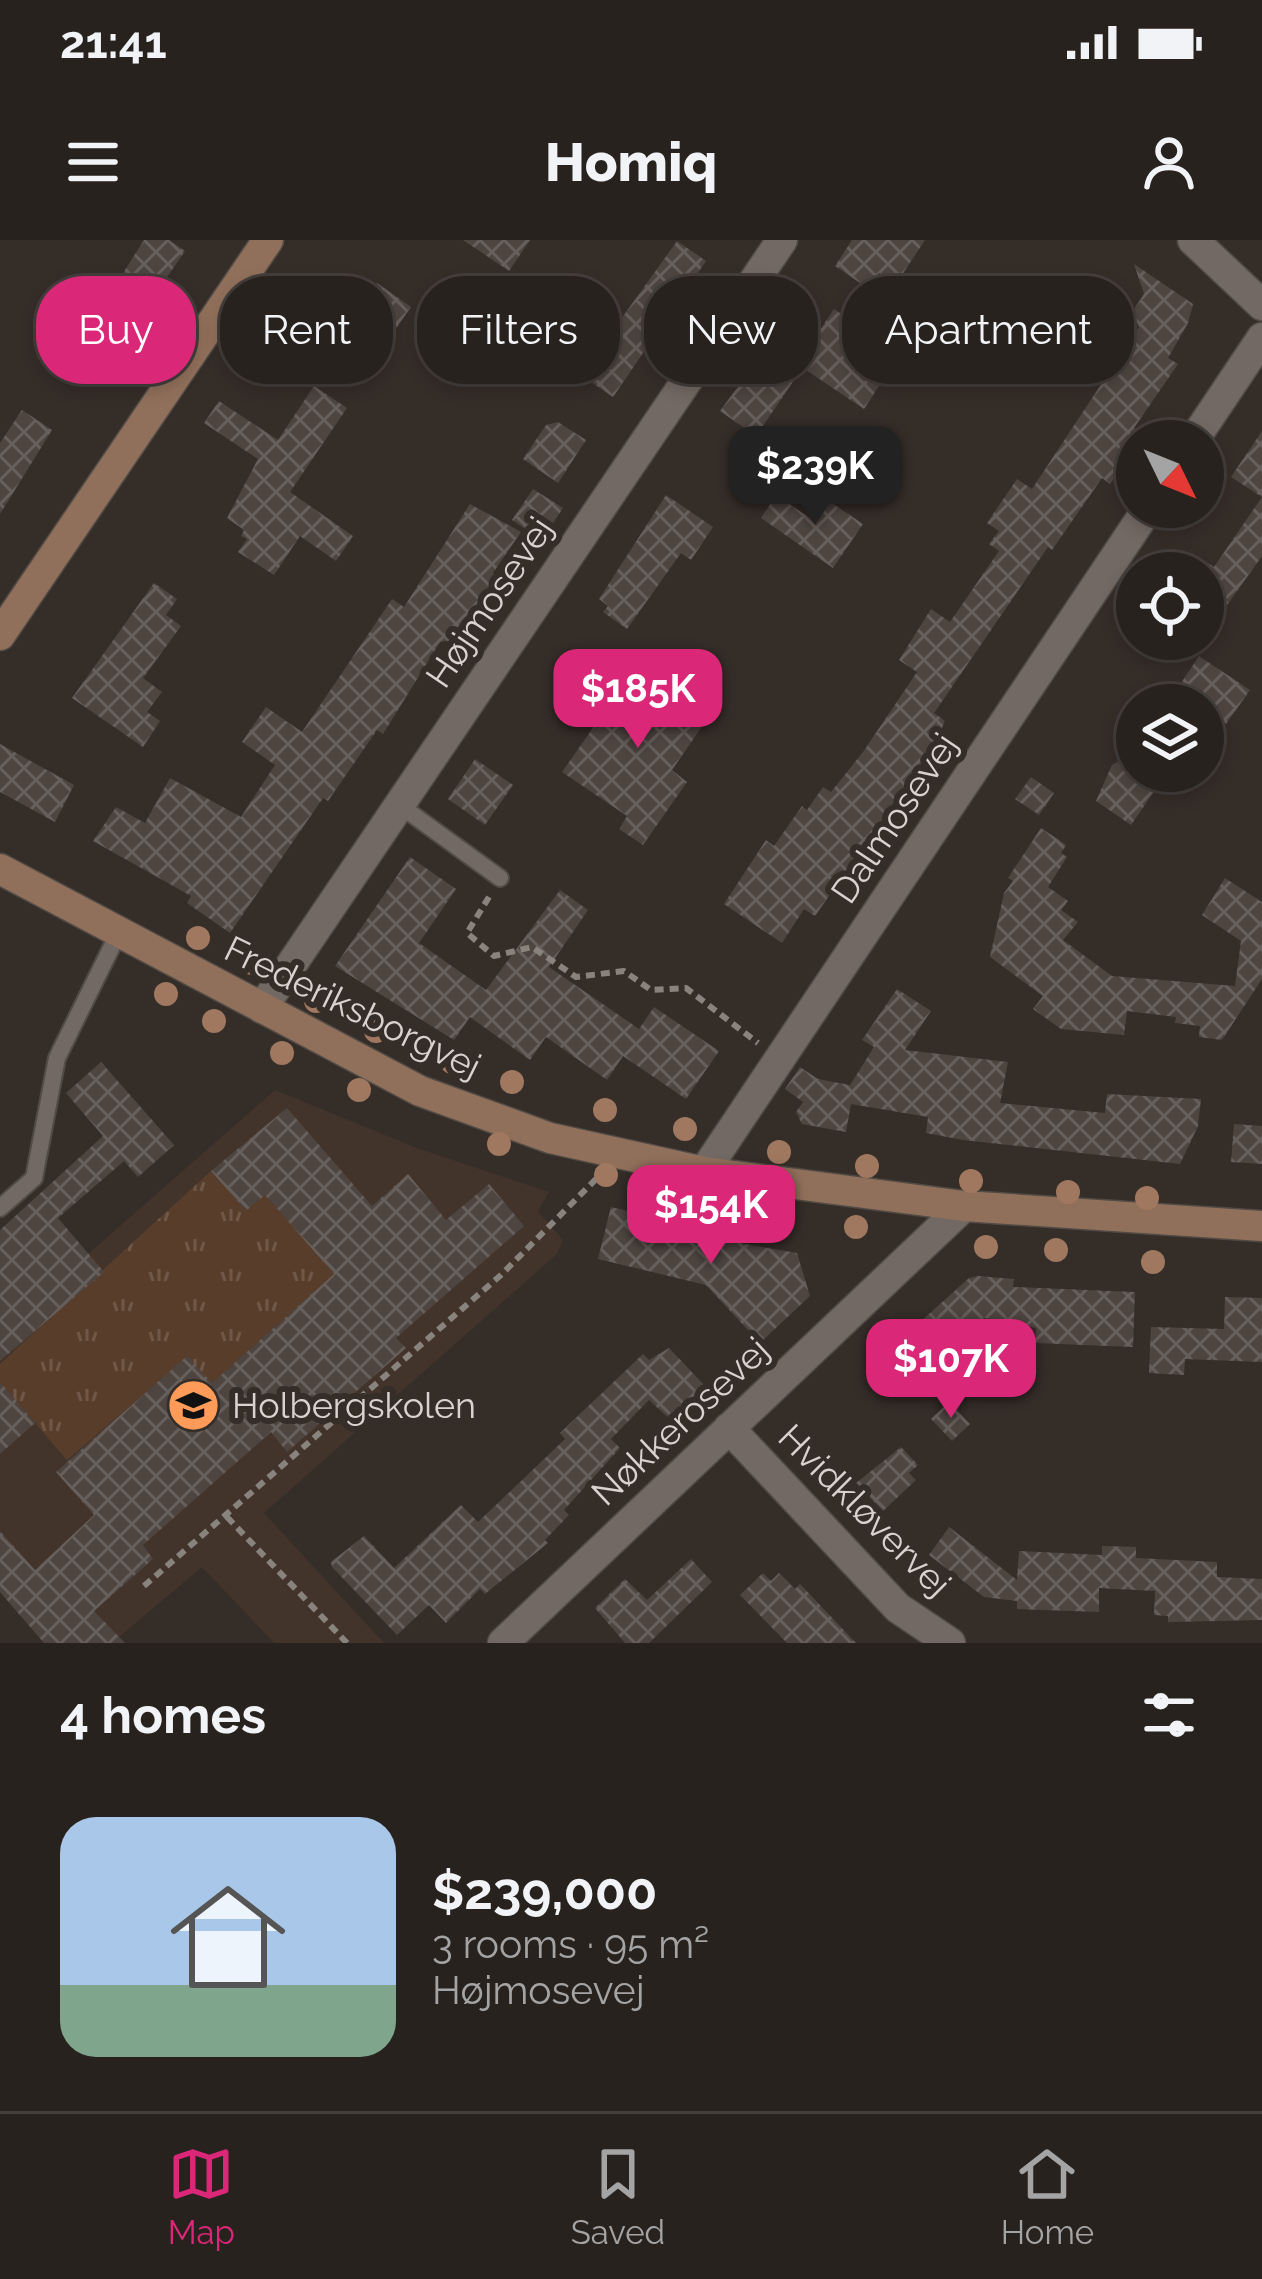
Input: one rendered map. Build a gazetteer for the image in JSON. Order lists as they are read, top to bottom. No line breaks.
{"streets":{"street":["Højmosevej","Dalmosevej","Frederiksborgvej","Nøkkerosevej","Hvidkløvervej"]},"crossings":[["Højmosevej","Frederiksborgvej"],["Dalmosevej","Frederiksborgvej"],["Frederiksborgvej","Nøkkerosevej"],["Nøkkerosevej","Hvidkløvervej"]],"places":{"school or university":["Holbergskolen"]},"north":"bottom right","page":{"status":"21:41","header":"Homiq","chip":["Buy","Rent","Filters","New","Apartment"],"price":["$239K","$185K","$154K","$107K"],"heading":"4 homes","list":[{"name":"$239,000","note":"3 rooms · 95 m² · Højmosevej"}],"tabs":["Map","Saved","Home"]}}
